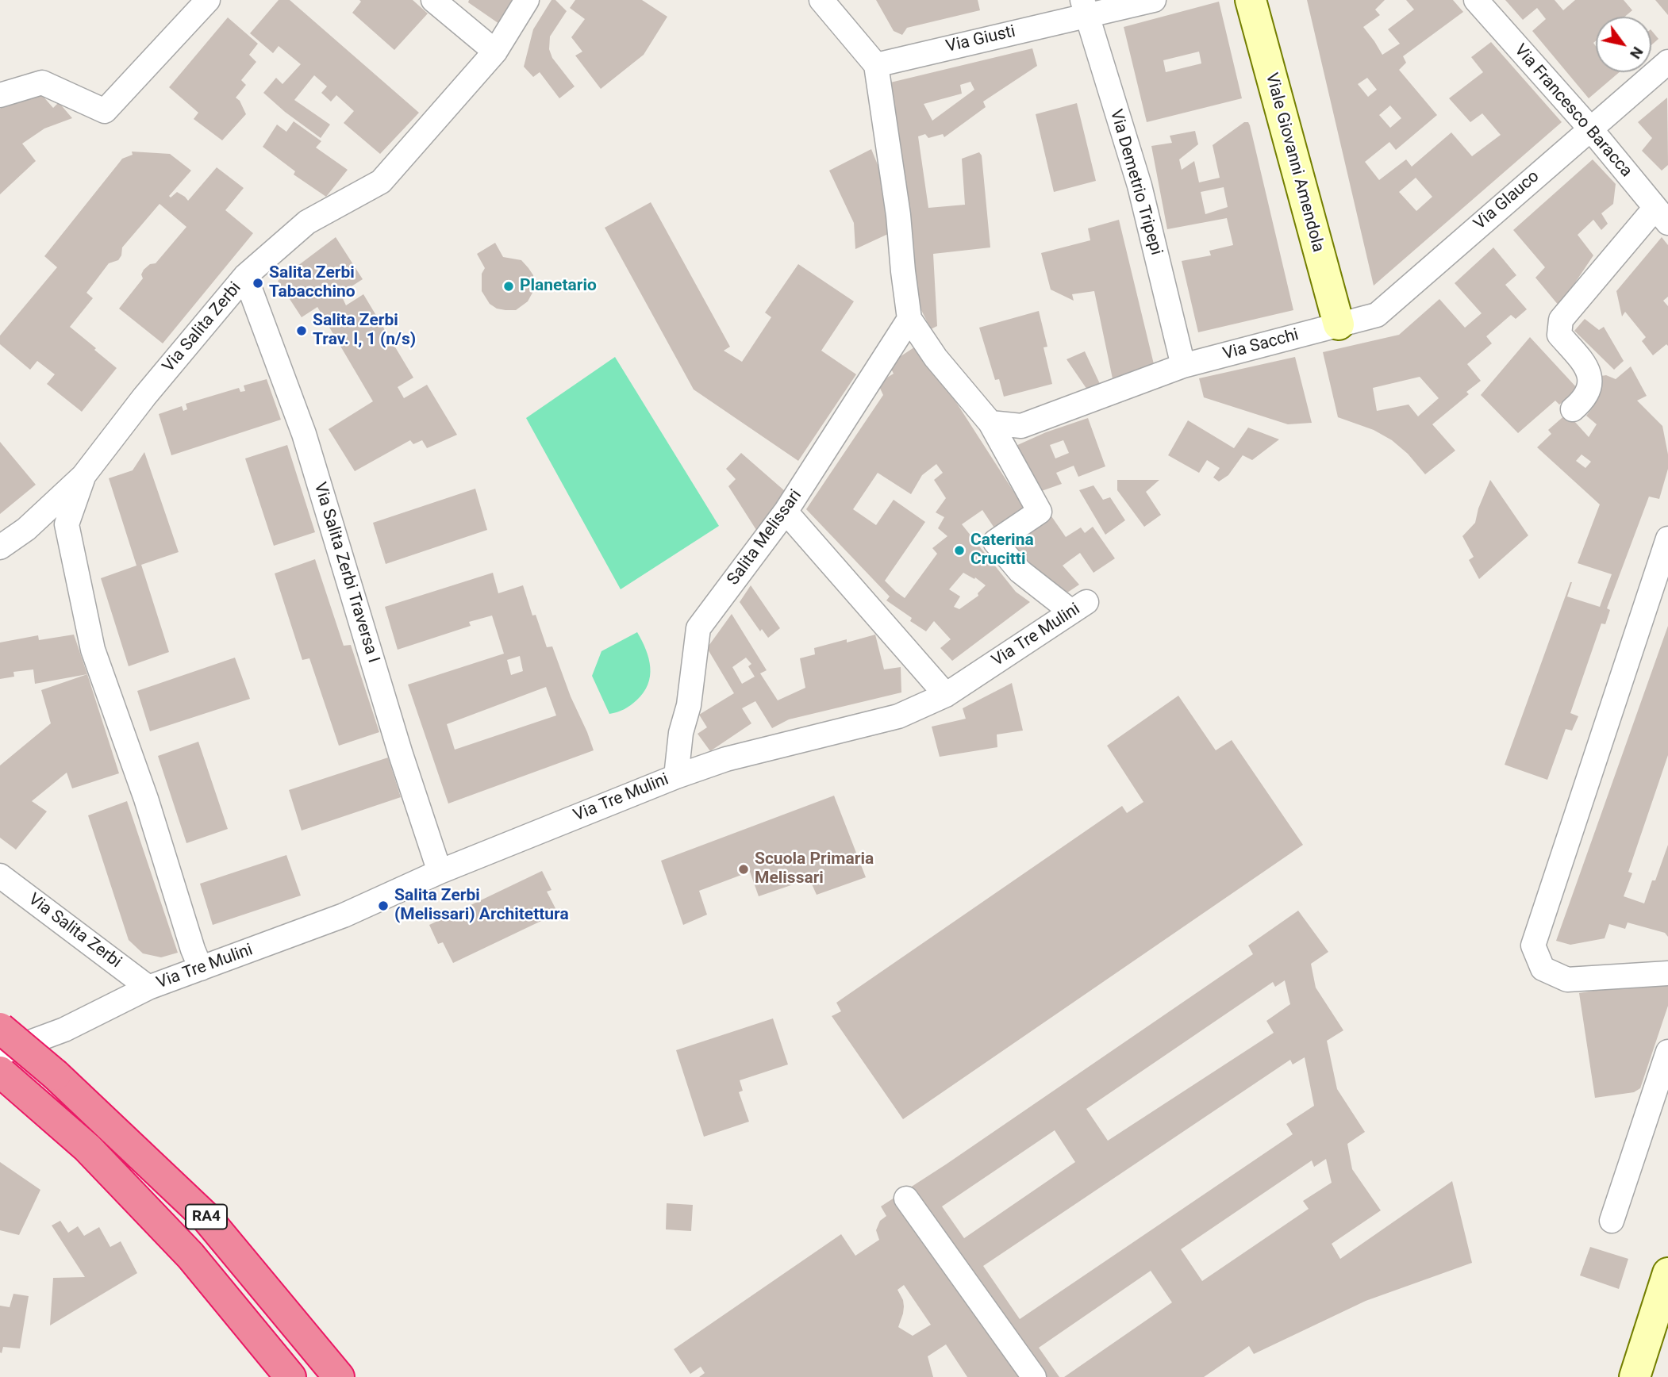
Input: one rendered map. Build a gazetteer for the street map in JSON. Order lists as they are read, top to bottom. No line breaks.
{"streets":{"highway":["RA4"],"street":["Via Giusti","Via Francesco Baracca","Viale Giovanni Amendola","Via Demetrio Tripepi","Via Glauco","Via Salita Zerbi","Via Sacchi","Salita Melissari","Via Salita Zerbi Traversa I","Via Tre Mulini"]},"crossings":[["Via Giusti","Via Demetrio Tripepi"],["Via Francesco Baracca","Via Glauco"],["Viale Giovanni Amendola","Via Glauco"],["Viale Giovanni Amendola","Via Sacchi"],["Via Demetrio Tripepi","Via Sacchi"],["Via Glauco","Via Sacchi"],["Via Salita Zerbi","Via Salita Zerbi Traversa I"],["Via Salita Zerbi","Via Tre Mulini"],["Via Sacchi","Via Tre Mulini"],["Salita Melissari","Via Tre Mulini"],["Via Salita Zerbi Traversa I","Via Tre Mulini"]],"places":["Salita Zerbi Tabacchino","Planetario","Salita Zerbi Trav. I, 1 (n/s)","Caterina Crucitti","Scuola Primaria Melissari","Salita Zerbi (Melissari) Architettura"],"north":"bottom right"}
